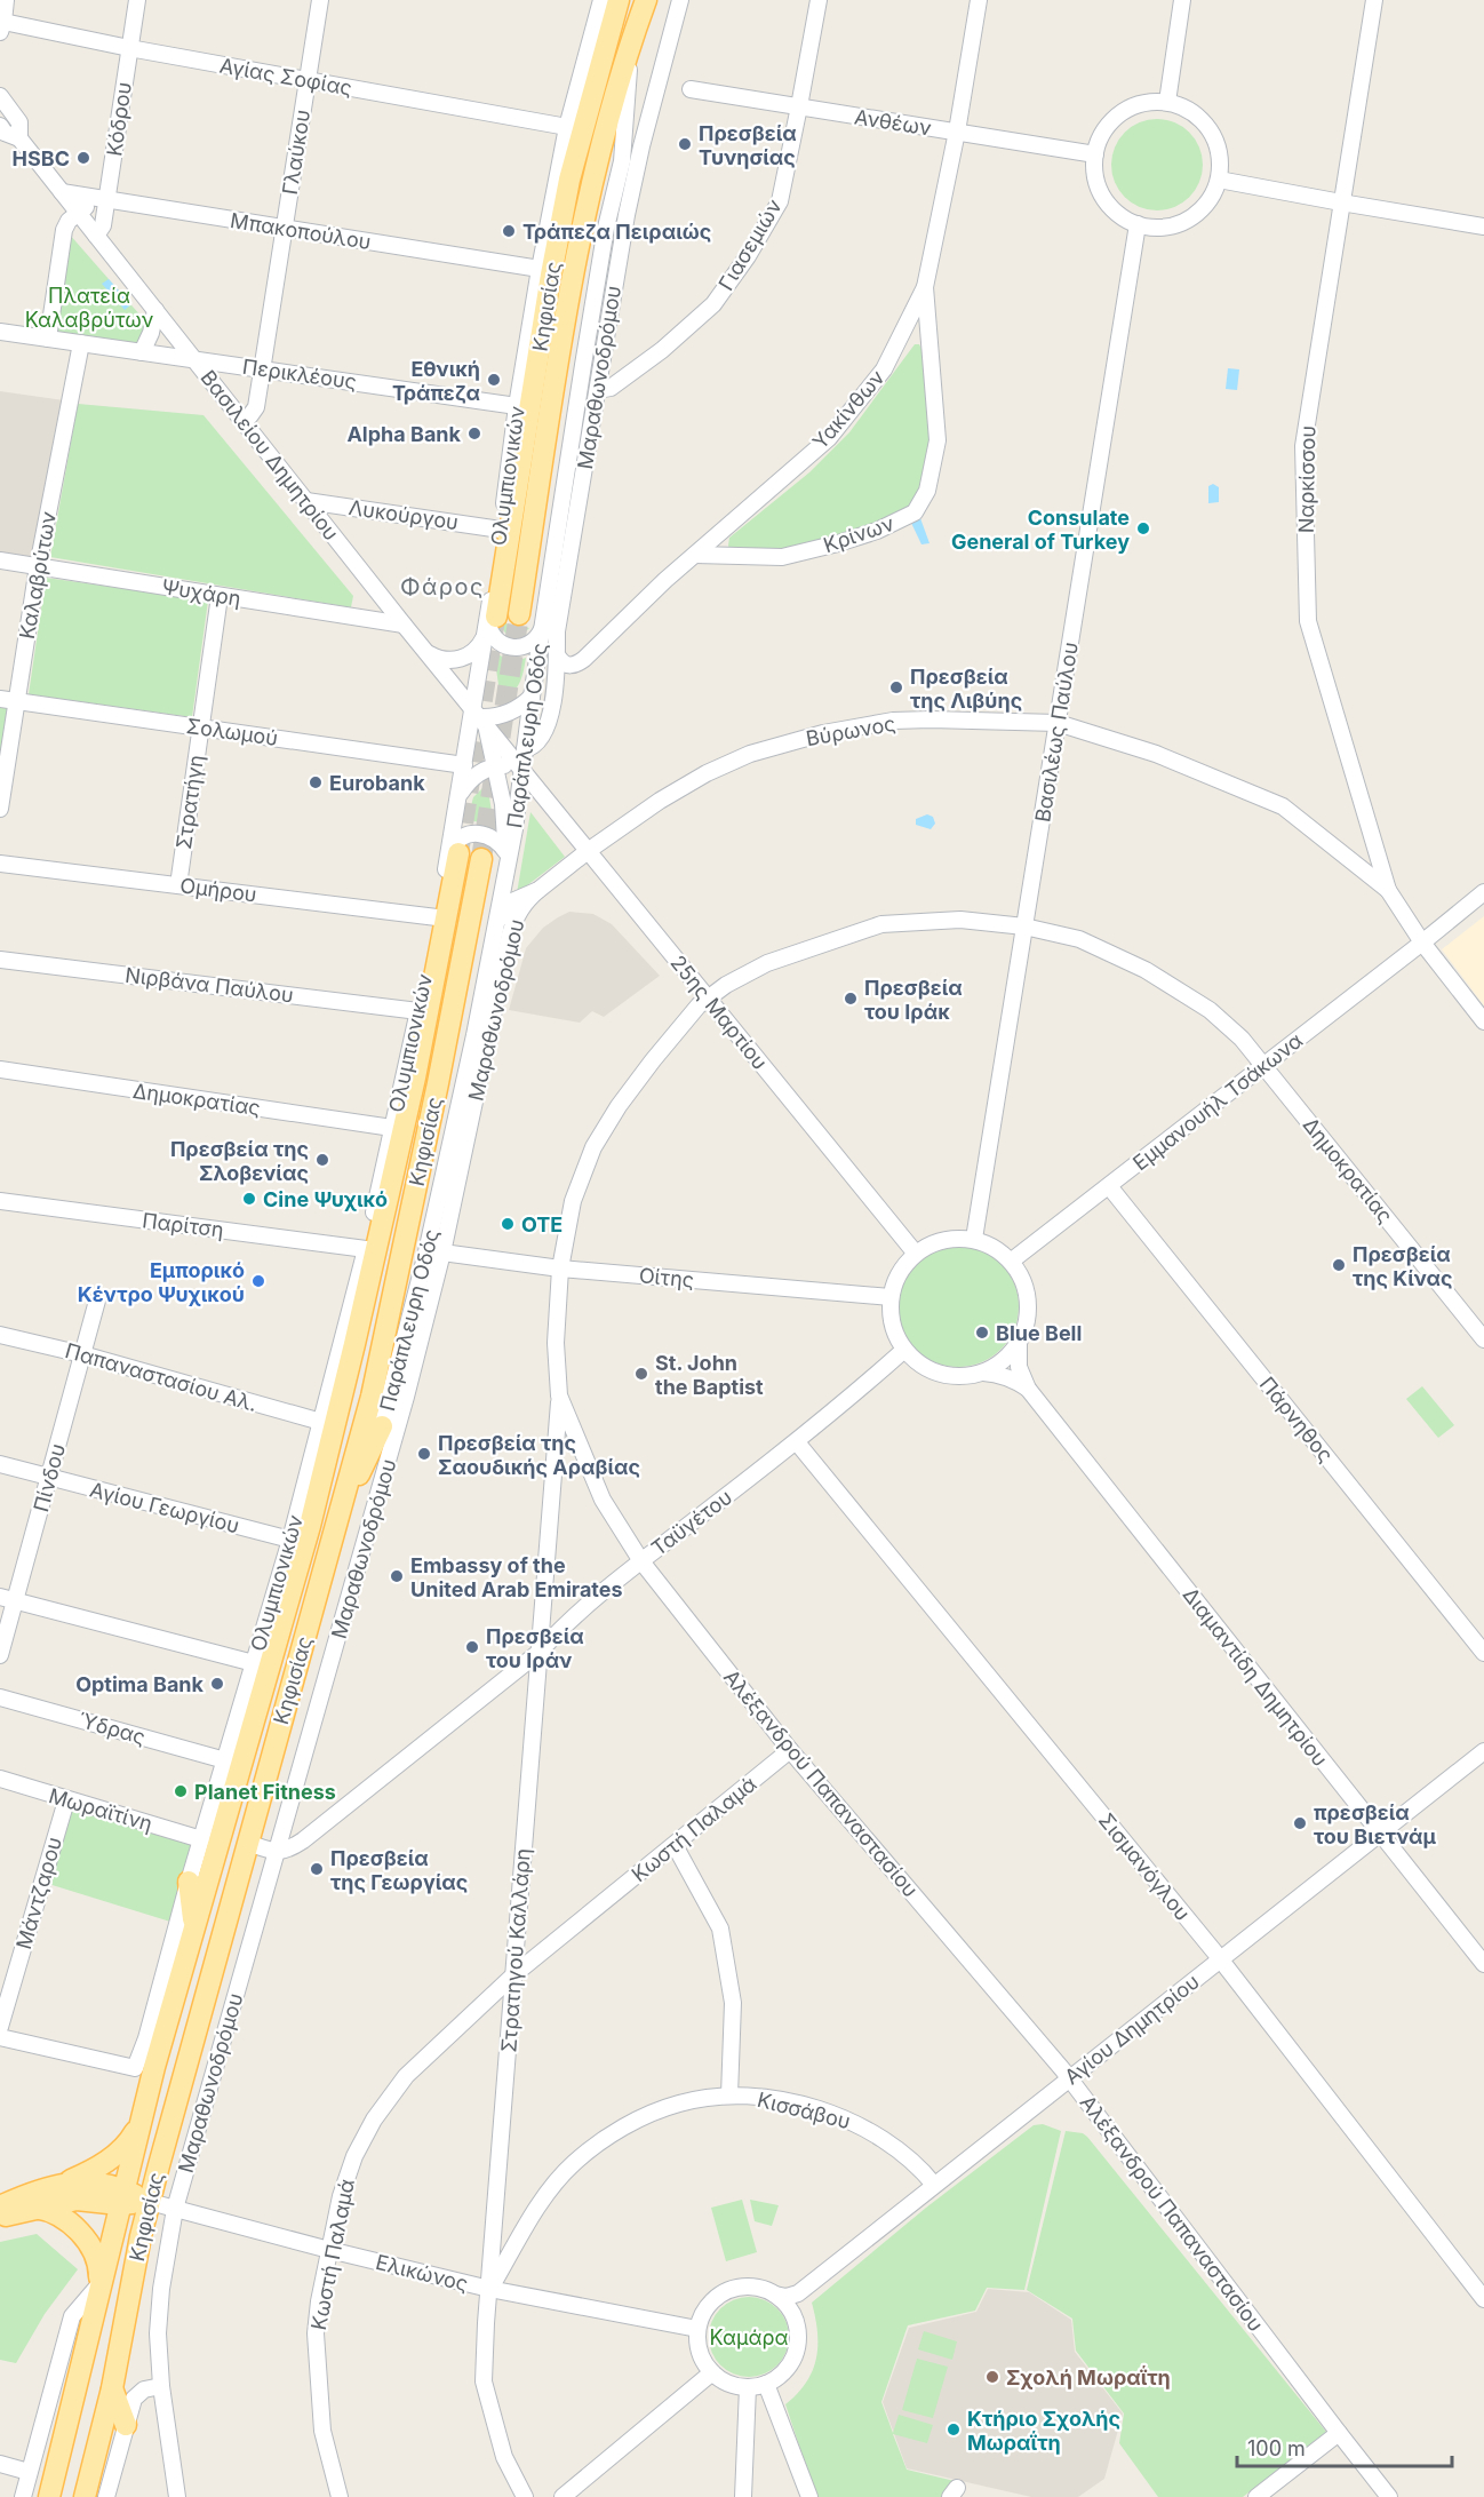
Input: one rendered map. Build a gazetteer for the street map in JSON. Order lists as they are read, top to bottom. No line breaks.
{"streets":{"main road":["Κηφισίας"],"street":["Αγίας Σοφίας","Κόδρου","Ανθέων","Γλαύκου","Μπακοπούλου","Γιασεμιών","Περικλέους","Μαραθωνοδρόμου","Υακίνθων","Βασιλείου Δημητρίου","Ολυμπιονικών","Ναρκίσσου","Λυκούργου","Κρίνων","Καλαβρύτων","Ψυχάρη","Βύρωνος","Σολωμού","Βασιλέως Παύλου","Παράπλευρη Οδός","Στρατήγη","Ομήρου","Νιρβάνα Παύλου","25ης Μαρτίου","Δημοκρατίας","Εμμανουήλ Τσάκωνα","Παρίτση","Οίτης","Παπαναστασίου Αλ.","Πάρνηθος","Πίνδου","Αγίου Γεωργίου","Ταϋγέτου","Διαμαντίδη Δημητρίου","Ύδρας","Αλέξανδρού Παπαναστασίου","Μωραϊτίνη","Κωστή Παλαμά","Σισμανόγλου","Μάντζαρου","Στρατηγού Καλλάρη","Αγίου Δημητρίου","Κισσάβου","Ελικώνος"]},"crossings":[["Αγίας Σοφίας","Κόδρου"],["Αγίας Σοφίας","Γλαύκου"],["Αγίας Σοφίας","Ολυμπιονικών"],["Κόδρου","Μπακοπούλου"],["Κόδρου","Βασιλείου Δημητρίου"],["Ανθέων","Γιασεμιών"],["Ανθέων","Υακίνθων"],["Ανθέων","Βασιλέως Παύλου"],["Γλαύκου","Μπακοπούλου"],["Γλαύκου","Περικλέους"],["Γλαύκου","Βασιλείου Δημητρίου"],["Μπακοπούλου","Βασιλείου Δημητρίου"],["Μπακοπούλου","Ολυμπιονικών"],["Γιασεμιών","Μαραθωνοδρόμου"],["Κηφισίας","Ολυμπιονικών"],["Κηφισίας","Παράπλευρη Οδός"],["Κηφισίας","Ελικώνος"],["Περικλέους","Βασιλείου Δημητρίου"],["Περικλέους","Ολυμπιονικών"],["Περικλέους","Καλαβρύτων"],["Μαραθωνοδρόμου","Υακίνθων"],["Μαραθωνοδρόμου","Βύρωνος"],["Μαραθωνοδρόμου","Παράπλευρη Οδός"],["Μαραθωνοδρόμου","Οίτης"],["Μαραθωνοδρόμου","Ταϋγέτου"],["Μαραθωνοδρόμου","Ελικώνος"],["Υακίνθων","Κρίνων"],["Βασιλείου Δημητρίου","Ολυμπιονικών"],["Βασιλείου Δημητρίου","Λυκούργου"],["Βασιλείου Δημητρίου","Ψυχάρη"],["Βασιλείου Δημητρίου","Παράπλευρη Οδός"],["Βασιλείου Δημητρίου","25ης Μαρτίου"],["Ολυμπιονικών","Λυκούργου"],["Ολυμπιονικών","Σολωμού"],["Ολυμπιονικών","Ομήρου"],["Ολυμπιονικών","Νιρβάνα Παύλου"],["Ολυμπιονικών","Δημοκρατίας"],["Ολυμπιονικών","Παρίτση"],["Ολυμπιονικών","Παπαναστασίου Αλ."],["Ολυμπιονικών","Αγίου Γεωργίου"],["Ολυμπιονικών","Ύδρας"],["Ολυμπιονικών","Μωραϊτίνη"],["Ναρκίσσου","Βύρωνος"],["Ναρκίσσου","Εμμανουήλ Τσάκωνα"],["Καλαβρύτων","Ψυχάρη"],["Καλαβρύτων","Σολωμού"],["Ψυχάρη","Στρατήγη"],["Βύρωνος","Βασιλέως Παύλου"],["Βύρωνος","Παράπλευρη Οδός"],["Βύρωνος","25ης Μαρτίου"],["Σολωμού","Στρατήγη"],["Βασιλέως Παύλου","25ης Μαρτίου"],["Βασιλέως Παύλου","Δημοκρατίας"],["Βασιλέως Παύλου","Εμμανουήλ Τσάκωνα"],["Βασιλέως Παύλου","Οίτης"],["Βασιλέως Παύλου","Ταϋγέτου"],["Βασιλέως Παύλου","Διαμαντίδη Δημητρίου"],["Βασιλέως Παύλου","Αλέξανδρού Παπαναστασίου"],["Παράπλευρη Οδός","25ης Μαρτίου"],["Στρατήγη","Ομήρου"],["25ης Μαρτίου","Εμμανουήλ Τσάκωνα"],["25ης Μαρτίου","Οίτης"],["25ης Μαρτίου","Ταϋγέτου"],["25ης Μαρτίου","Διαμαντίδη Δημητρίου"],["25ης Μαρτίου","Αλέξανδρού Παπαναστασίου"],["Δημοκρατίας","Εμμανουήλ Τσάκωνα"],["Δημοκρατίας","Αλέξανδρού Παπαναστασίου"],["Εμμανουήλ Τσάκωνα","Οίτης"],["Εμμανουήλ Τσάκωνα","Πάρνηθος"],["Εμμανουήλ Τσάκωνα","Ταϋγέτου"],["Εμμανουήλ Τσάκωνα","Διαμαντίδη Δημητρίου"],["Οίτης","Ταϋγέτου"],["Οίτης","Διαμαντίδη Δημητρίου"],["Οίτης","Αλέξανδρού Παπαναστασίου"],["Παπαναστασίου Αλ.","Πίνδου"],["Πίνδου","Αγίου Γεωργίου"],["Ταϋγέτου","Διαμαντίδη Δημητρίου"],["Ταϋγέτου","Αλέξανδρού Παπαναστασίου"],["Ταϋγέτου","Σισμανόγλου"],["Ταϋγέτου","Στρατηγού Καλλάρη"],["Διαμαντίδη Δημητρίου","Αγίου Δημητρίου"],["Αλέξανδρού Παπαναστασίου","Κωστή Παλαμά"],["Αλέξανδρού Παπαναστασίου","Στρατηγού Καλλάρη"],["Αλέξανδρού Παπαναστασίου","Αγίου Δημητρίου"],["Μωραϊτίνη","Μάντζαρου"],["Κωστή Παλαμά","Στρατηγού Καλλάρη"],["Κωστή Παλαμά","Ελικώνος"],["Σισμανόγλου","Αγίου Δημητρίου"],["Στρατηγού Καλλάρη","Κισσάβου"],["Στρατηγού Καλλάρη","Ελικώνος"],["Αγίου Δημητρίου","Κισσάβου"],["Αγίου Δημητρίου","Ελικώνος"],["Κισσάβου","Ελικώνος"]],"districts":["Φάρος"],"parks":["Πλατεία Καλαβρύτων","Καμάρα"],"places":["Πρεσβεία Τυνησίας","HSBC","Τράπεζα Πειραιώς","Εθνική Τράπεζα","Alpha Bank","Consulate General of Turkey","Πρεσβεία της Λιβύης","Eurobank","Πρεσβεία του Ιράκ","Πρεσβεία της Σλοβενίας","Cine Ψυχικό","ΟΤΕ","Πρεσβεία της Κίνας","Εμπορικό Κέντρο Ψυχικού","Blue Bell","St. John the Baptist","Πρεσβεία της Σαουδικής Αραβίας","Embassy of the United Arab Emirates","Πρεσβεία του Ιράν","Optima Bank","Planet Fitness","πρεσβεία του Βιετνάμ","Πρεσβεία της Γεωργίας","Σχολή Μωραΐτη","Κτήριο Σχολής Μωραΐτη"],"scale_bar":"100 m"}
